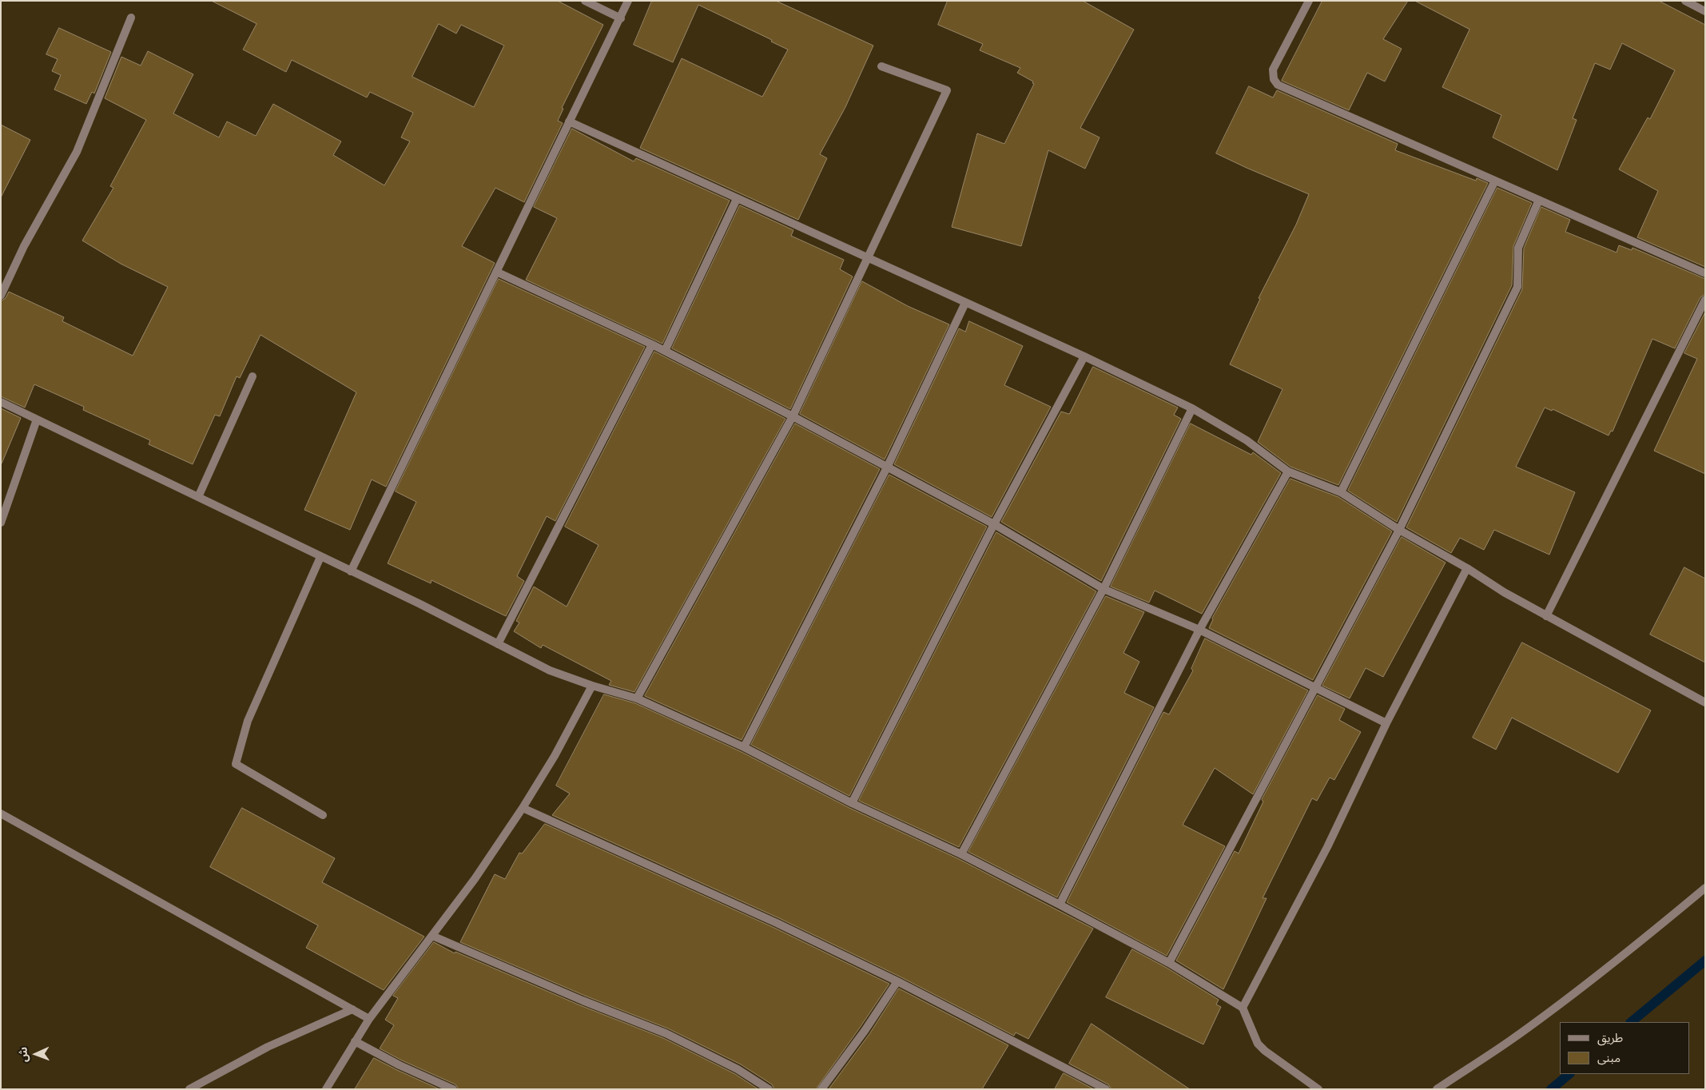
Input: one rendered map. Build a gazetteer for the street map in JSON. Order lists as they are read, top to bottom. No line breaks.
{"legend":["طريق","مبنى"],"north":"left"}
